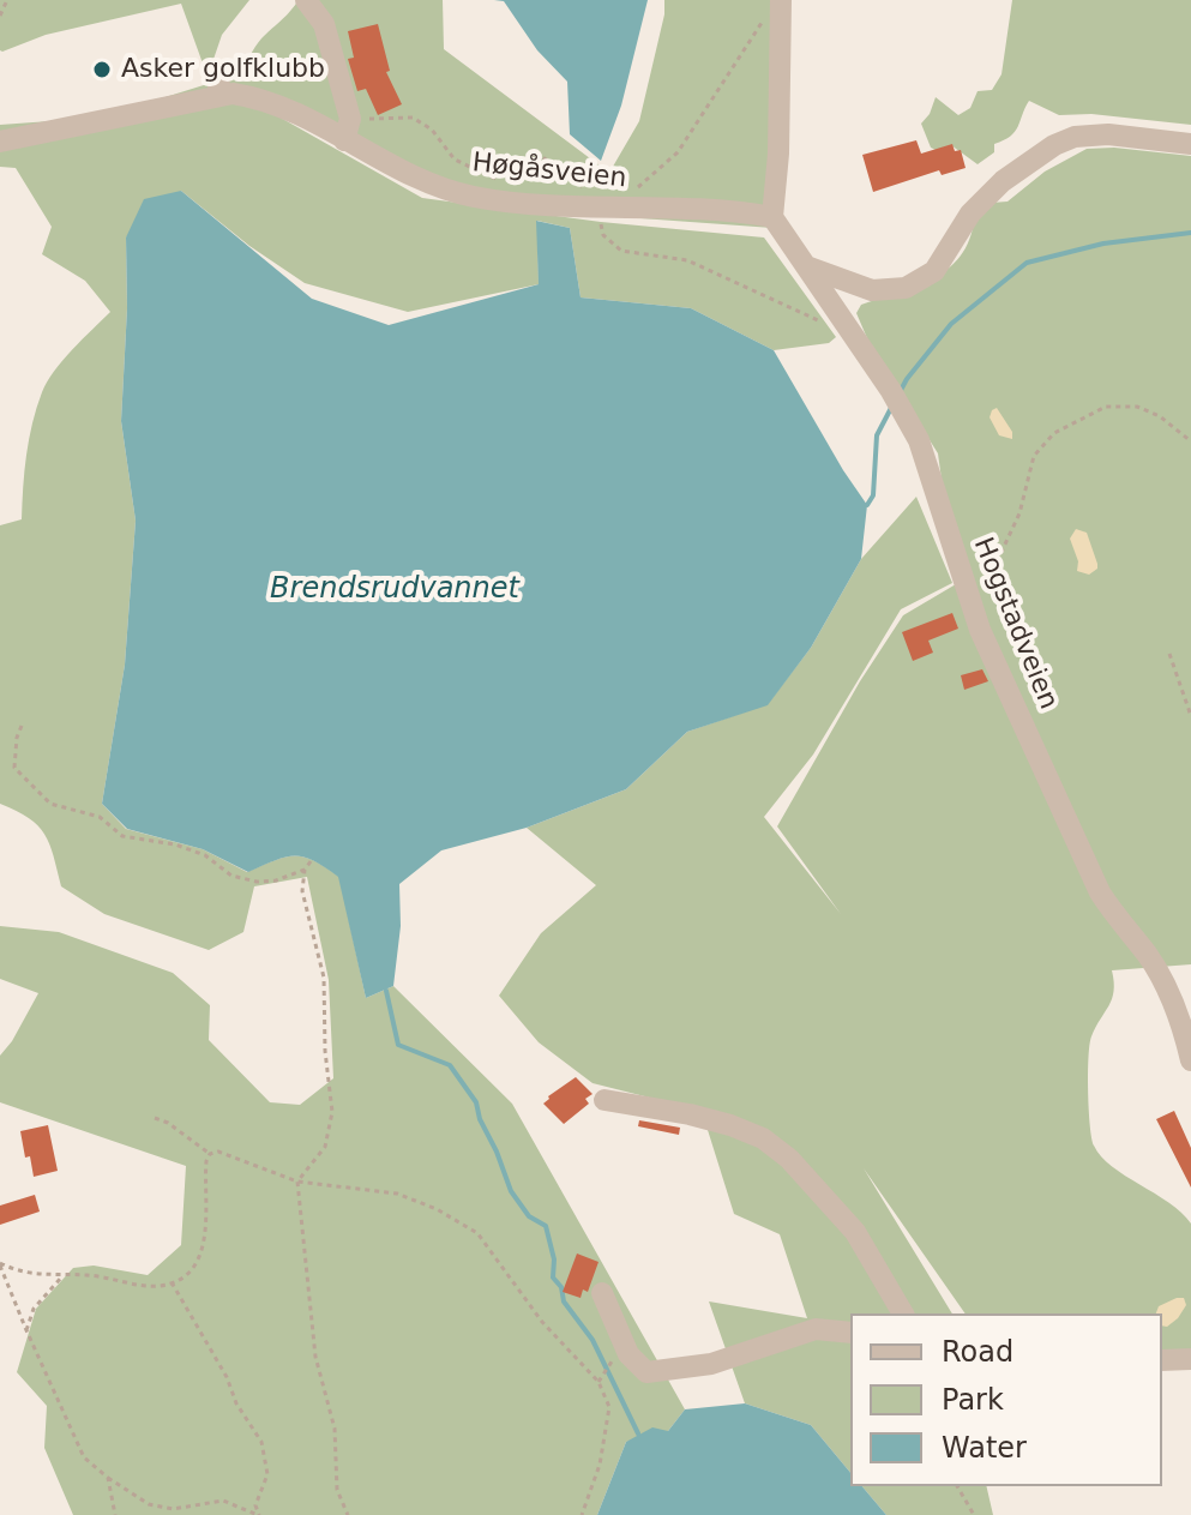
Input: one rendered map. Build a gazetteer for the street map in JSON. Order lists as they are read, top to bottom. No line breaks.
{"streets":{"street":["Høgåsveien","Hogstadveien"]},"crossings":[["Høgåsveien","Hogstadveien"]],"water":["Brendsrudvannet"],"places":["Asker golfklubb"],"legend":["Road","Park","Water"]}
